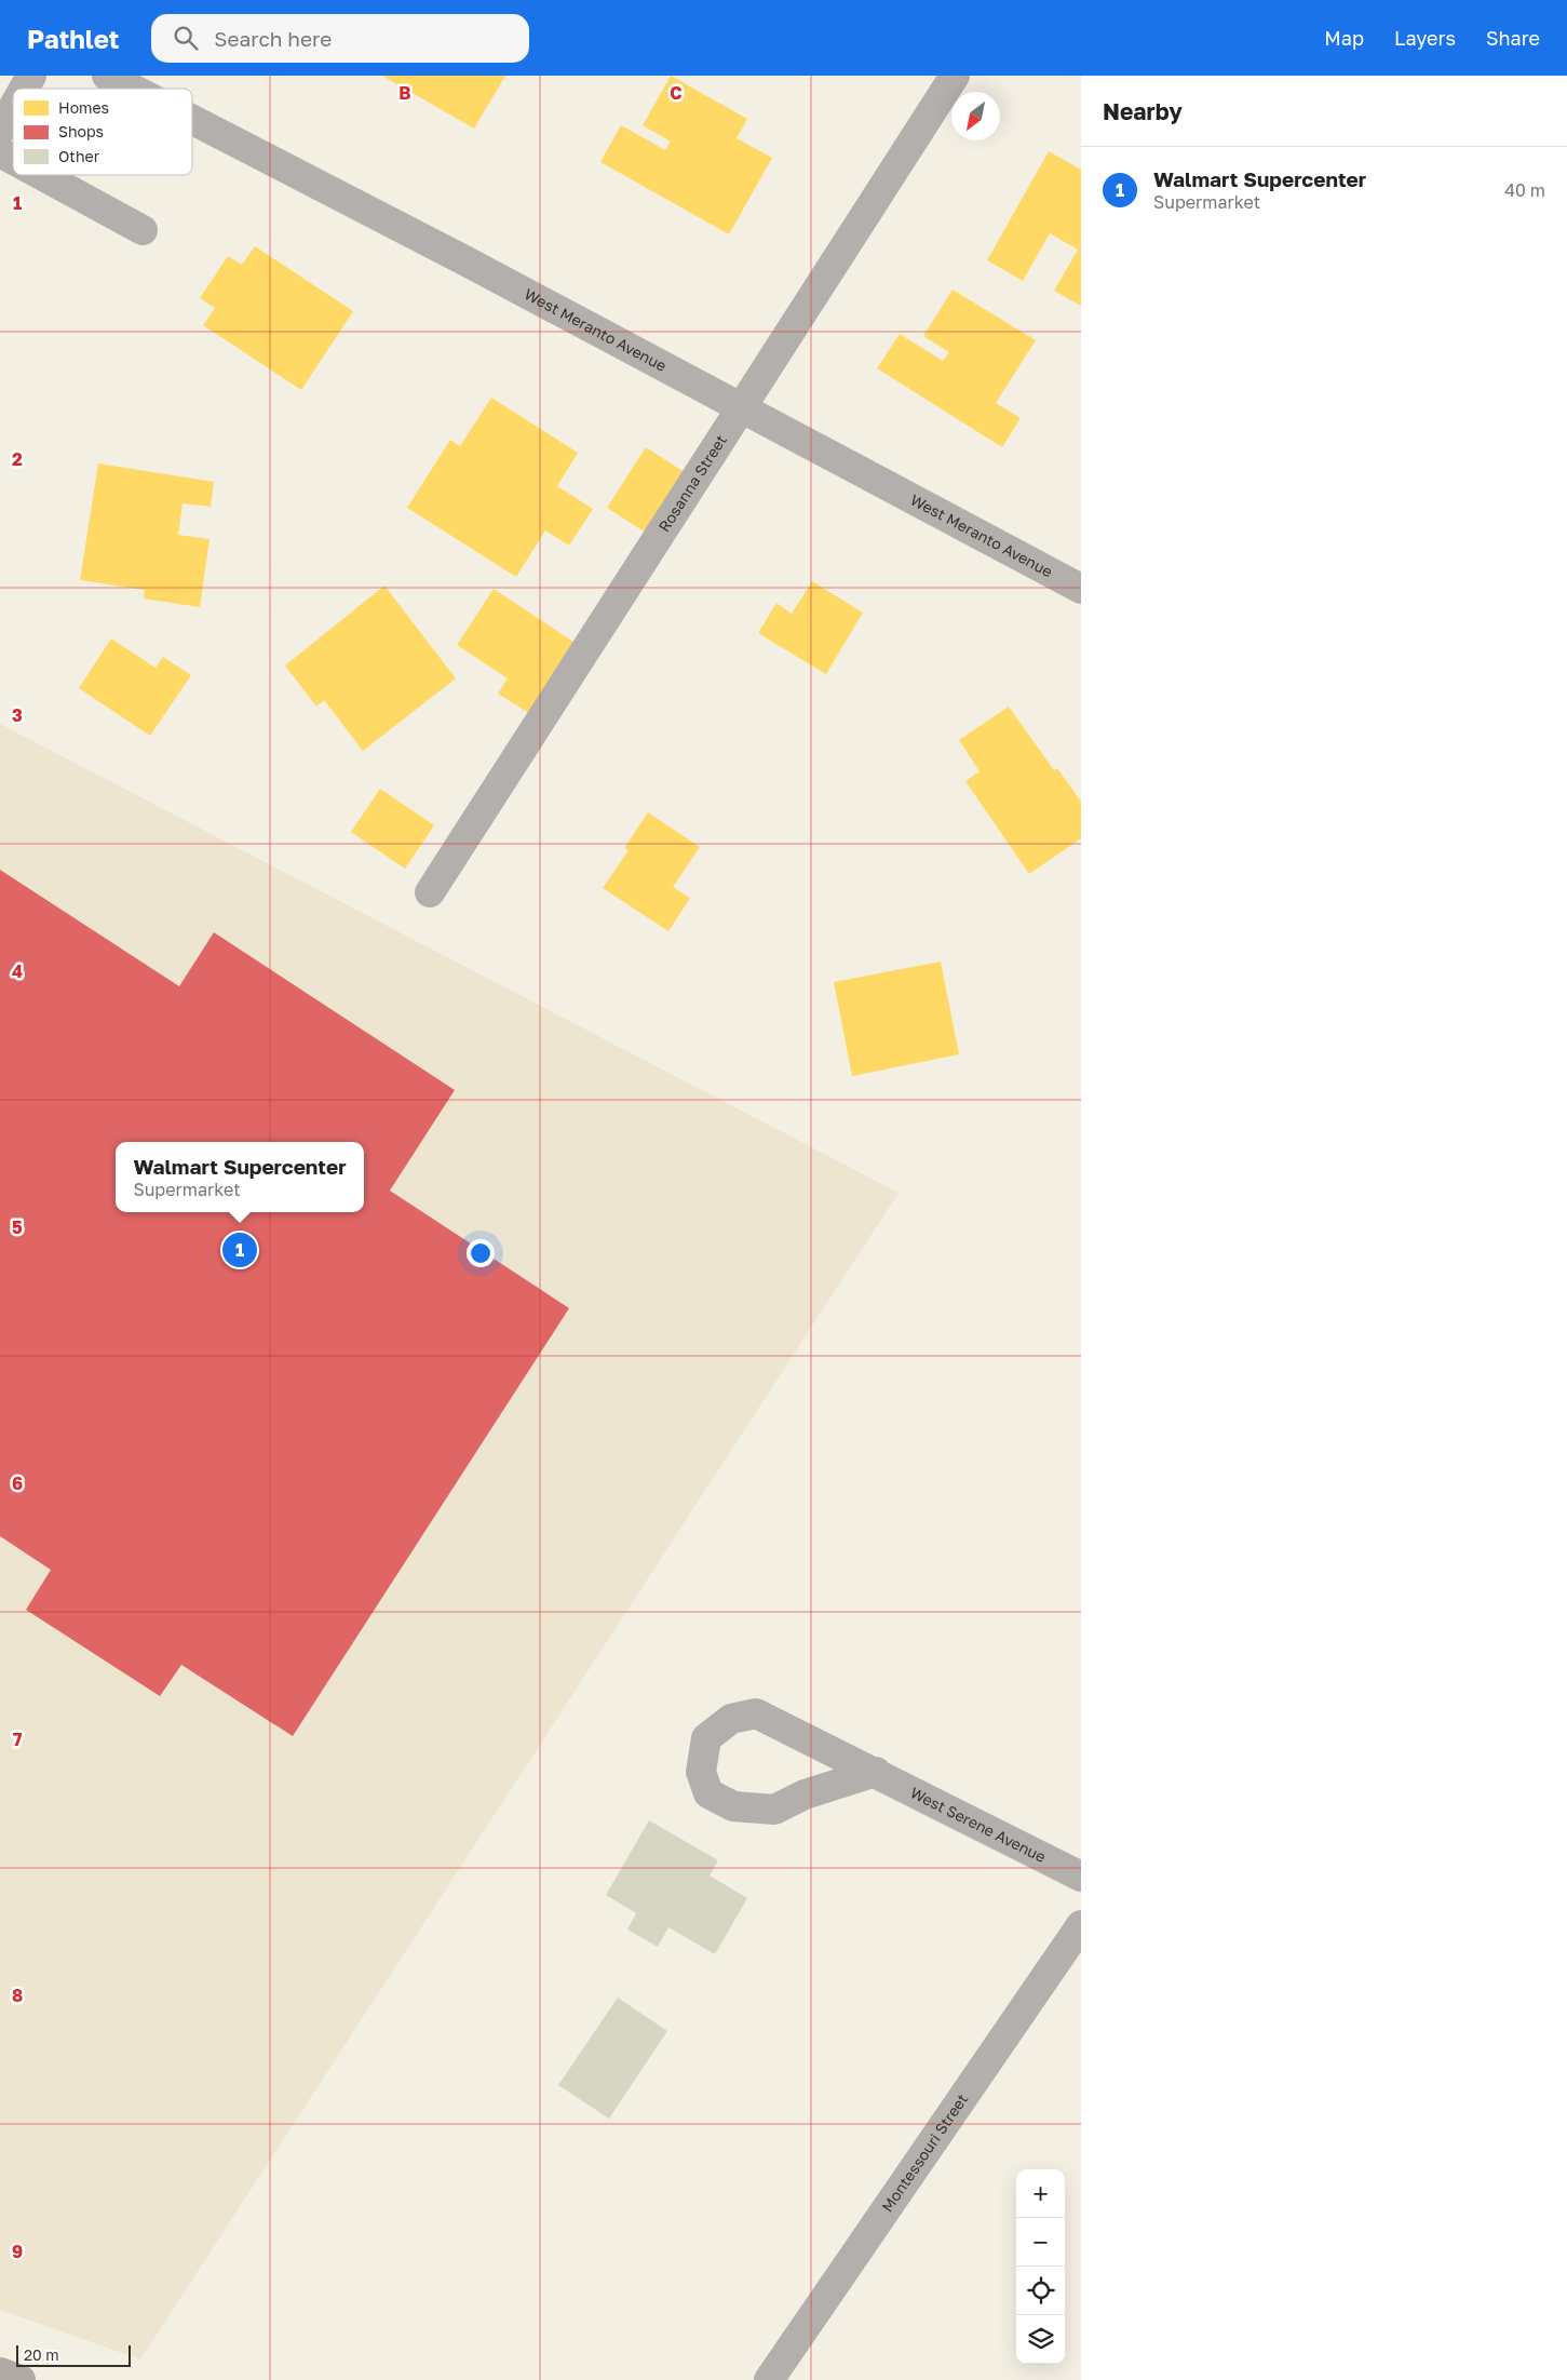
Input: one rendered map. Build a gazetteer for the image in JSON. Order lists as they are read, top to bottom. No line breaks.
{"streets":{"street":["West Meranto Avenue","Rosanna Street","West Serene Avenue","Montessouri Street"]},"crossings":[["West Meranto Avenue","Rosanna Street"]],"legend":["Homes","Shops","Other"],"scale_bar":"20 m","north":"bottom left","page":{"header":"Pathlet","search":"Search here","nav":["Map","Layers","Share"],"heading":"Nearby","list":[{"mark":"1","name":"Walmart Supercenter","note":"Supermarket","value":"40 m"}],"popup":["Walmart Supercenter","Supermarket"],"pins":"1","map_buttons":["+","−"],"scale":"20 m"},"grid":{"columns":["B","C"],"rows":["1","2","3","4","5","6","7","8","9"]}}
